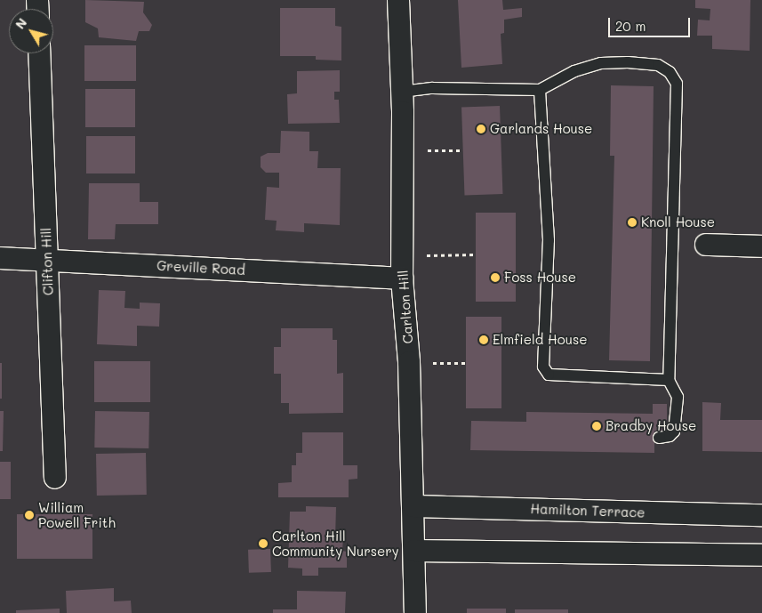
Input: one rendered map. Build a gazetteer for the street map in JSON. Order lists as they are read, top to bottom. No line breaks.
{"streets":{"street":["Clifton Hill","Greville Road","Carlton Hill","Hamilton Terrace"]},"crossings":[["Clifton Hill","Greville Road"],["Greville Road","Carlton Hill"],["Carlton Hill","Hamilton Terrace"]],"places":["Garlands House","Knoll House","Foss House","Elmfield House","Bradby House","William Powell Frith","Carlton Hill Community Nursery"],"scale_bar":"20 m","north":"top left"}
